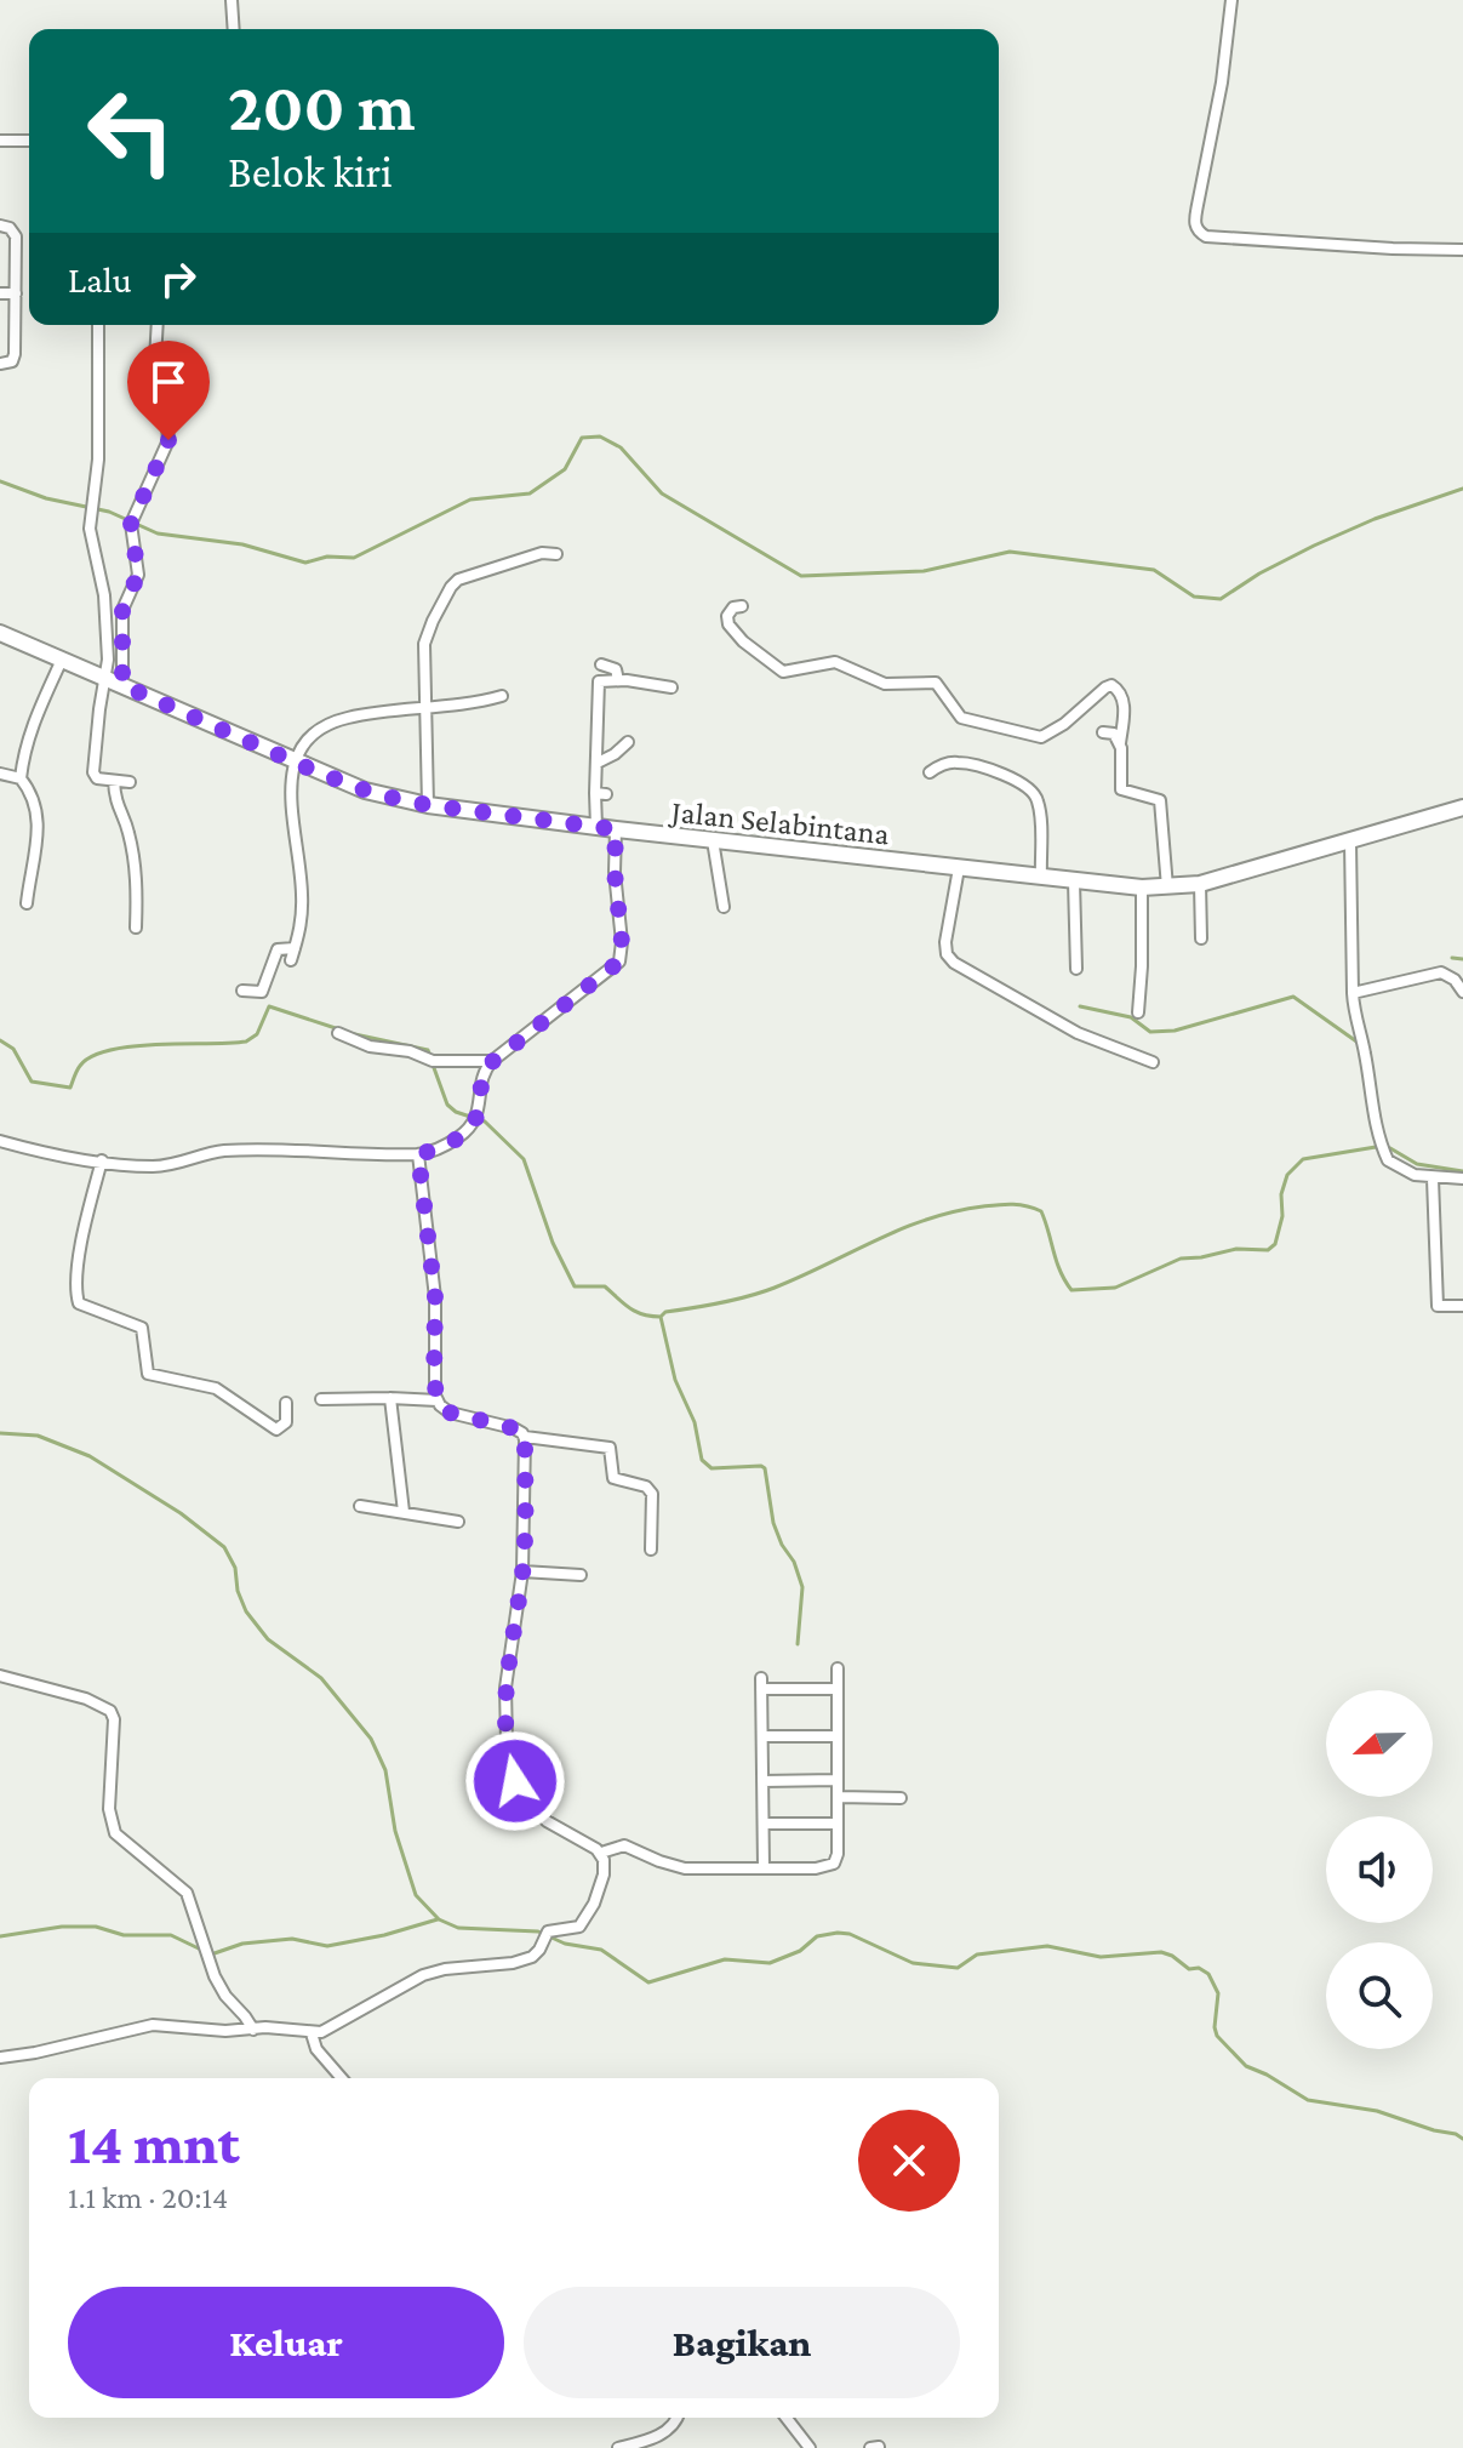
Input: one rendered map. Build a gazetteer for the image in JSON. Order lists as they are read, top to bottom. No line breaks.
{"streets":{"street":["Jalan Selabintana"]},"north":"left","page":{"turn":["200 m","Belok kiri"],"then":"Lalu","heading":["14 mnt","1.1 km · 20:14"],"buttons":["Keluar","Bagikan"]}}
